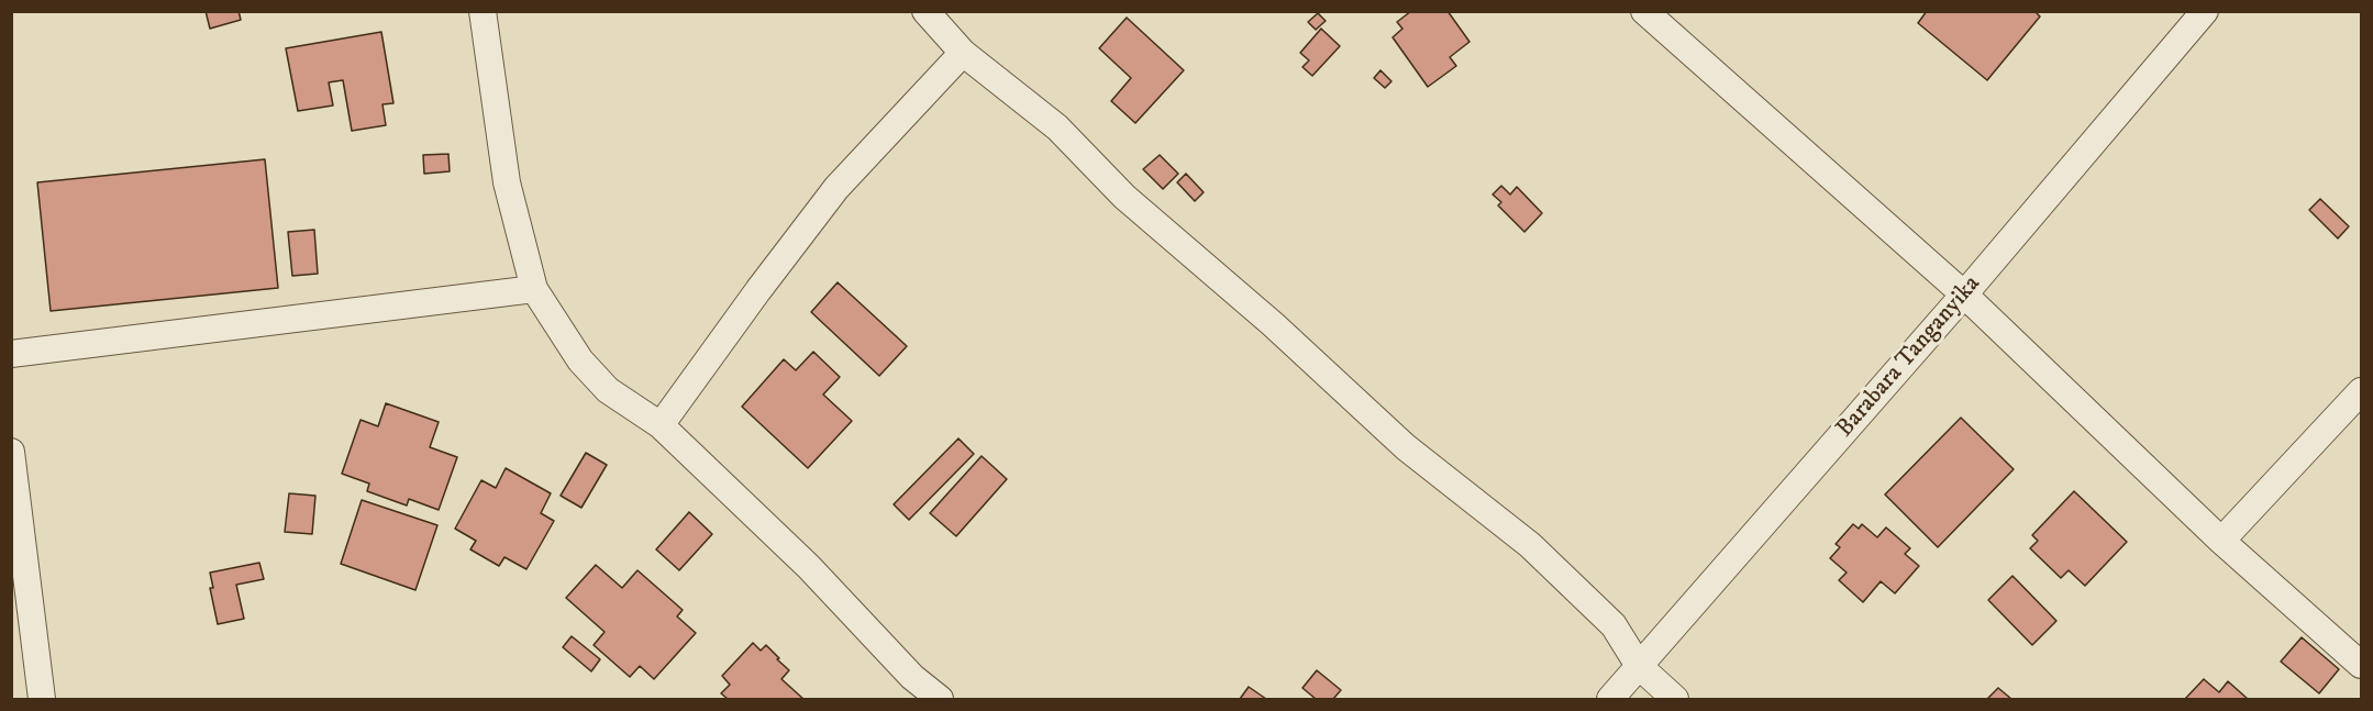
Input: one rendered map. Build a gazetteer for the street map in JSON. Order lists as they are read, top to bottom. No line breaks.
{"streets":{"street":["Barabara Tanganyika"]}}
